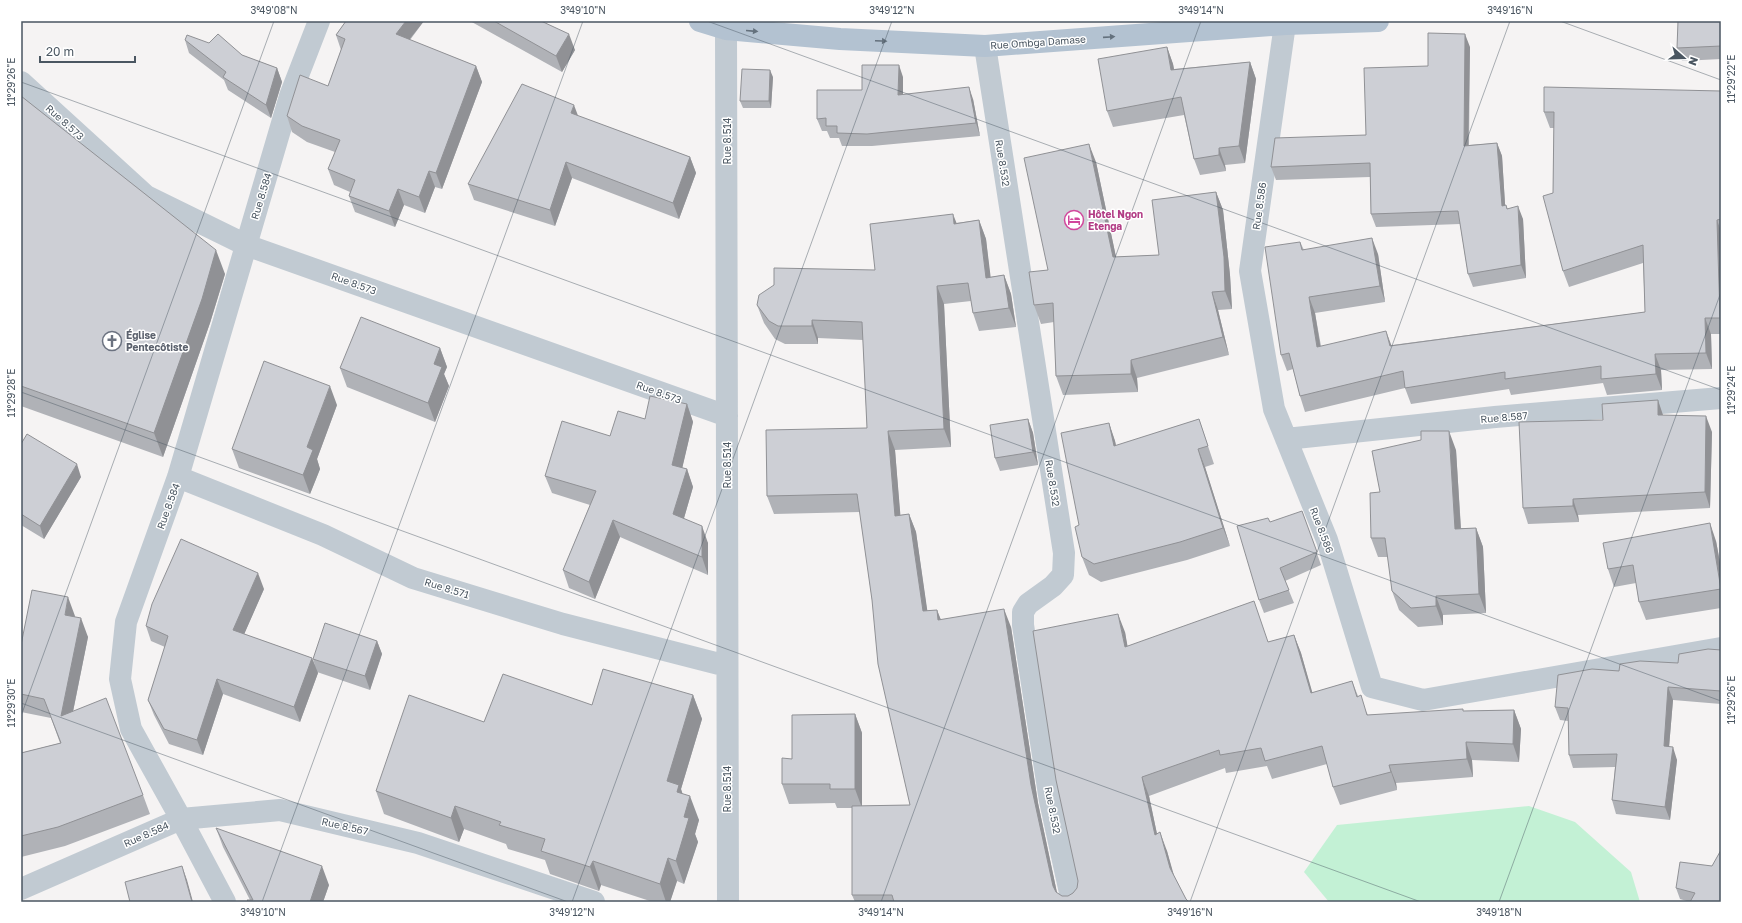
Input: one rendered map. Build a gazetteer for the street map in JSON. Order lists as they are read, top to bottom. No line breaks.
{"streets":{"main road":["Rue Ombga Damase"],"street":["Rue 8.573","Rue 8.514","Rue 8.532","Rue 8.584","Rue 8.586","Rue 8.587","Rue 8.571","Rue 8.567"]},"crossings":[["Rue Ombga Damase","Rue 8.514"],["Rue Ombga Damase","Rue 8.532"],["Rue Ombga Damase","Rue 8.586"],["Rue 8.573","Rue 8.514"],["Rue 8.573","Rue 8.584"],["Rue 8.514","Rue 8.571"],["Rue 8.584","Rue 8.571"],["Rue 8.584","Rue 8.567"],["Rue 8.586","Rue 8.587"]],"one_way":["Rue Ombga Damase"],"places":{"hotel":["Hôtel Ngon Etenga"],"church":["Église Pentecôtiste"]},"scale_bar":"20 m","north":"right","coordinates":["3°49'08\"N","3°49'10\"N","3°49'12\"N","3°49'14\"N","3°49'16\"N","11°29'22\"E","11°29'26\"E","11°29'24\"E","11°29'28\"E","11°29'30\"E","3°49'18\"N"]}
